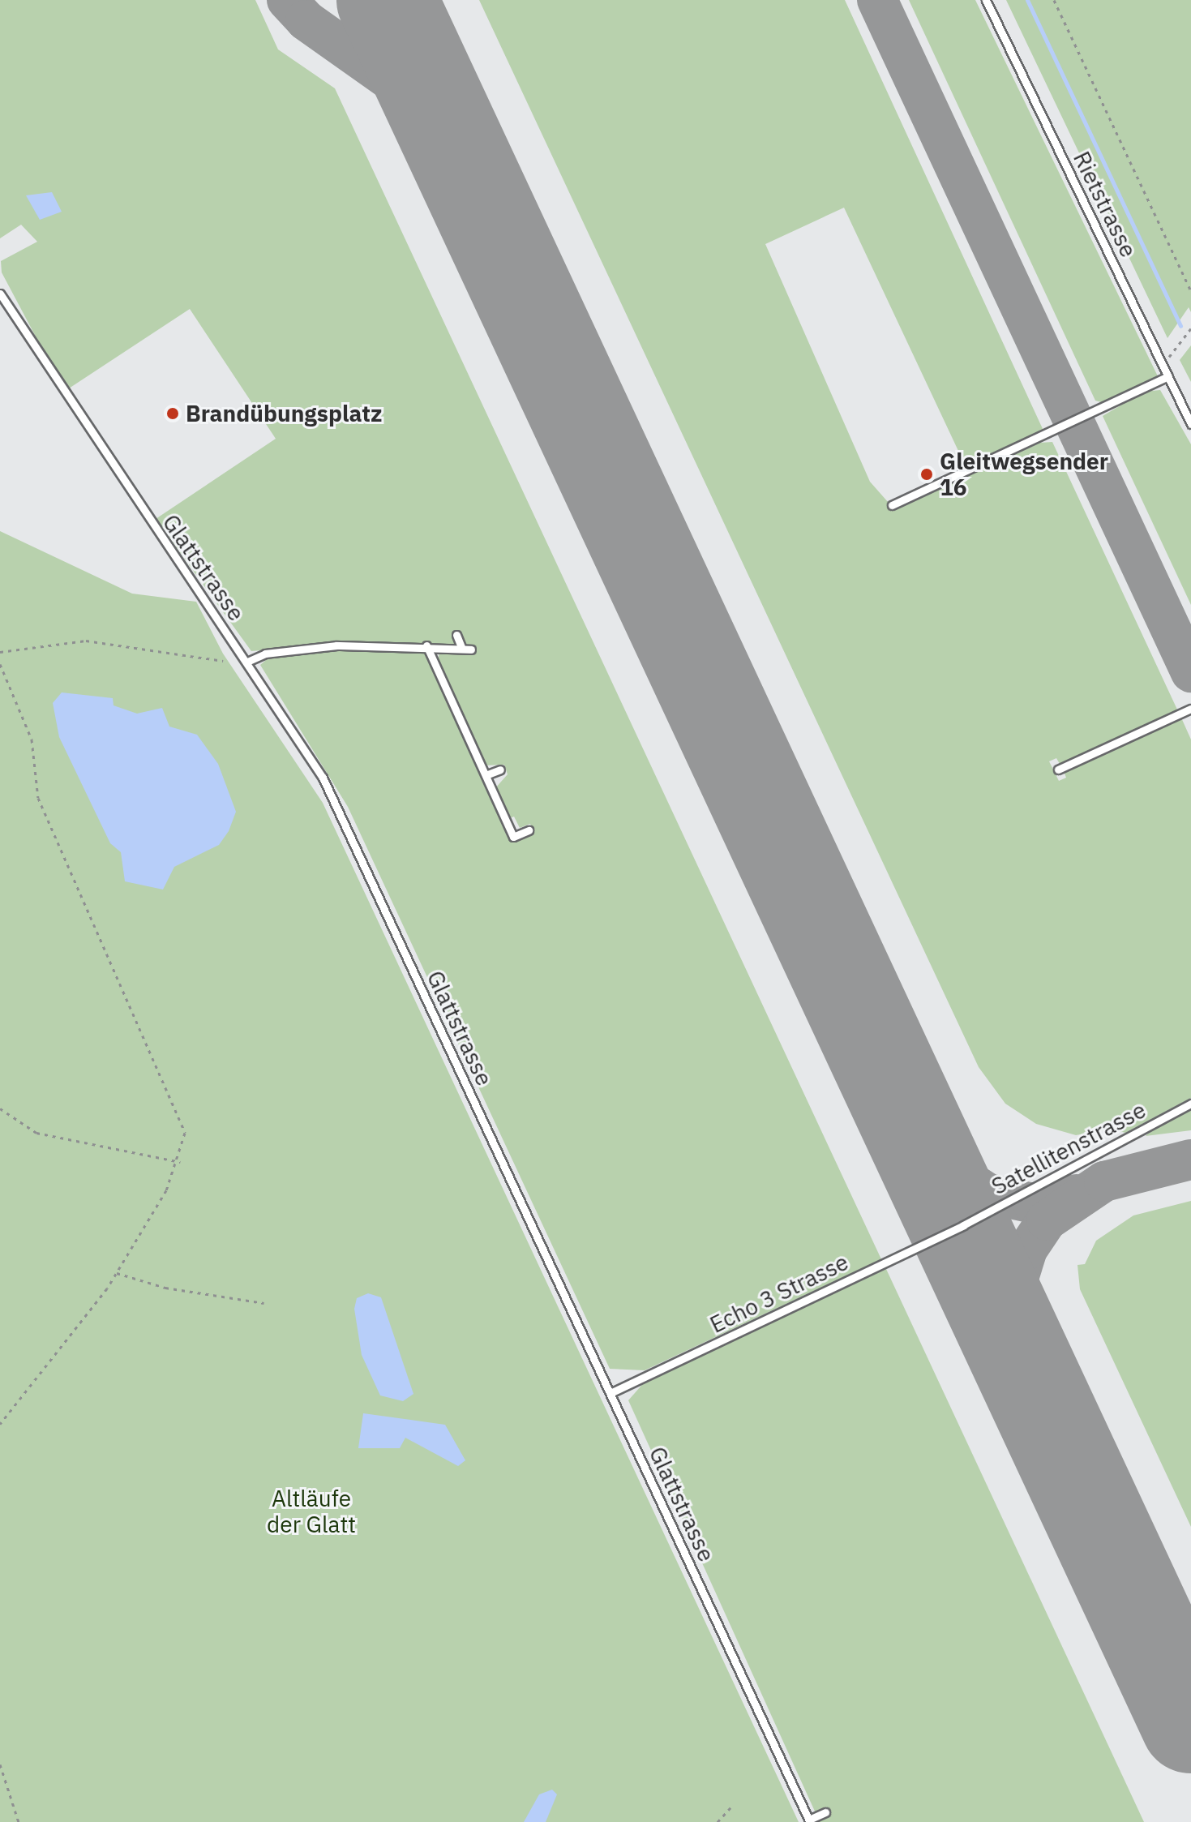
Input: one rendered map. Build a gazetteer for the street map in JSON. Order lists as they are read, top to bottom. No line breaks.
{"streets":{"lane":["Rietstrasse","Glattstrasse","Satellitenstrasse","Echo 3 Strasse"]},"crossings":[["Glattstrasse","Echo 3 Strasse"],["Satellitenstrasse","Echo 3 Strasse"]],"parks":["Altläufe der Glatt"],"places":["Brandübungsplatz","Gleitwegsender 16"]}
